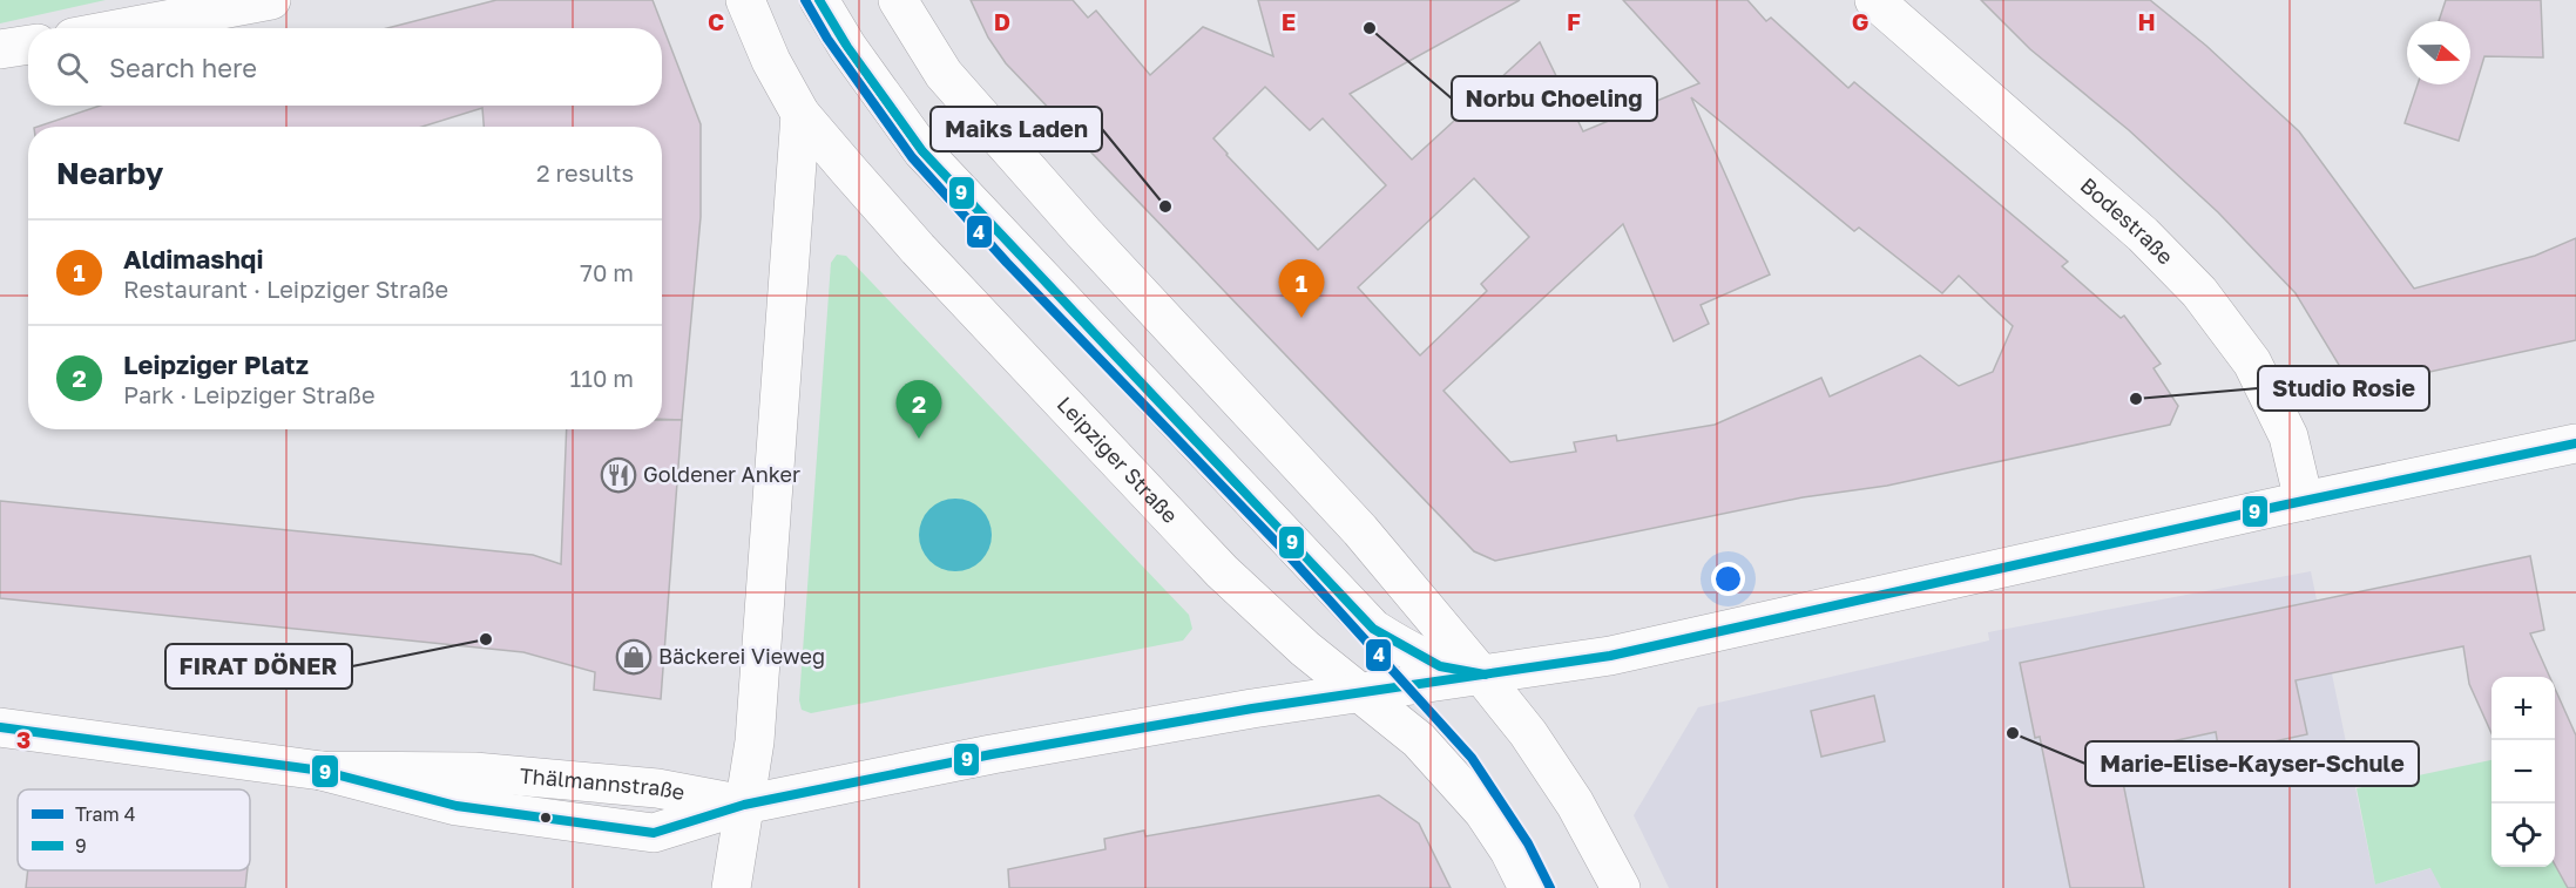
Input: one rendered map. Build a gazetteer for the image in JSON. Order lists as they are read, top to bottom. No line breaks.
{"streets":{"street":["Bodestraße","Leipziger Straße","Thälmannstraße"]},"places":{"other":["Norbu Choeling","Maiks Laden","Studio Rosie","FIRAT DÖNER","Marie-Elise-Kayser-Schule"],"restaurant":["Goldener Anker"],"shop":["Bäckerei Vieweg"]},"lines":["tram line 4","transit line 9"],"legend":["Tram 4","9"],"north":"right","page":{"search":"Search here","heading":["Nearby","2 results"],"list":[{"mark":"1","name":"Aldimashqi","note":"Restaurant · Leipziger Straße","value":"70 m"},{"mark":"2","name":"Leipziger Platz","note":"Park · Leipziger Straße","value":"110 m"}],"pins":["1","2"],"map_buttons":["+","−"]},"grid":{"columns":["C","D","E","F","G","H"],"rows":["3"]}}
